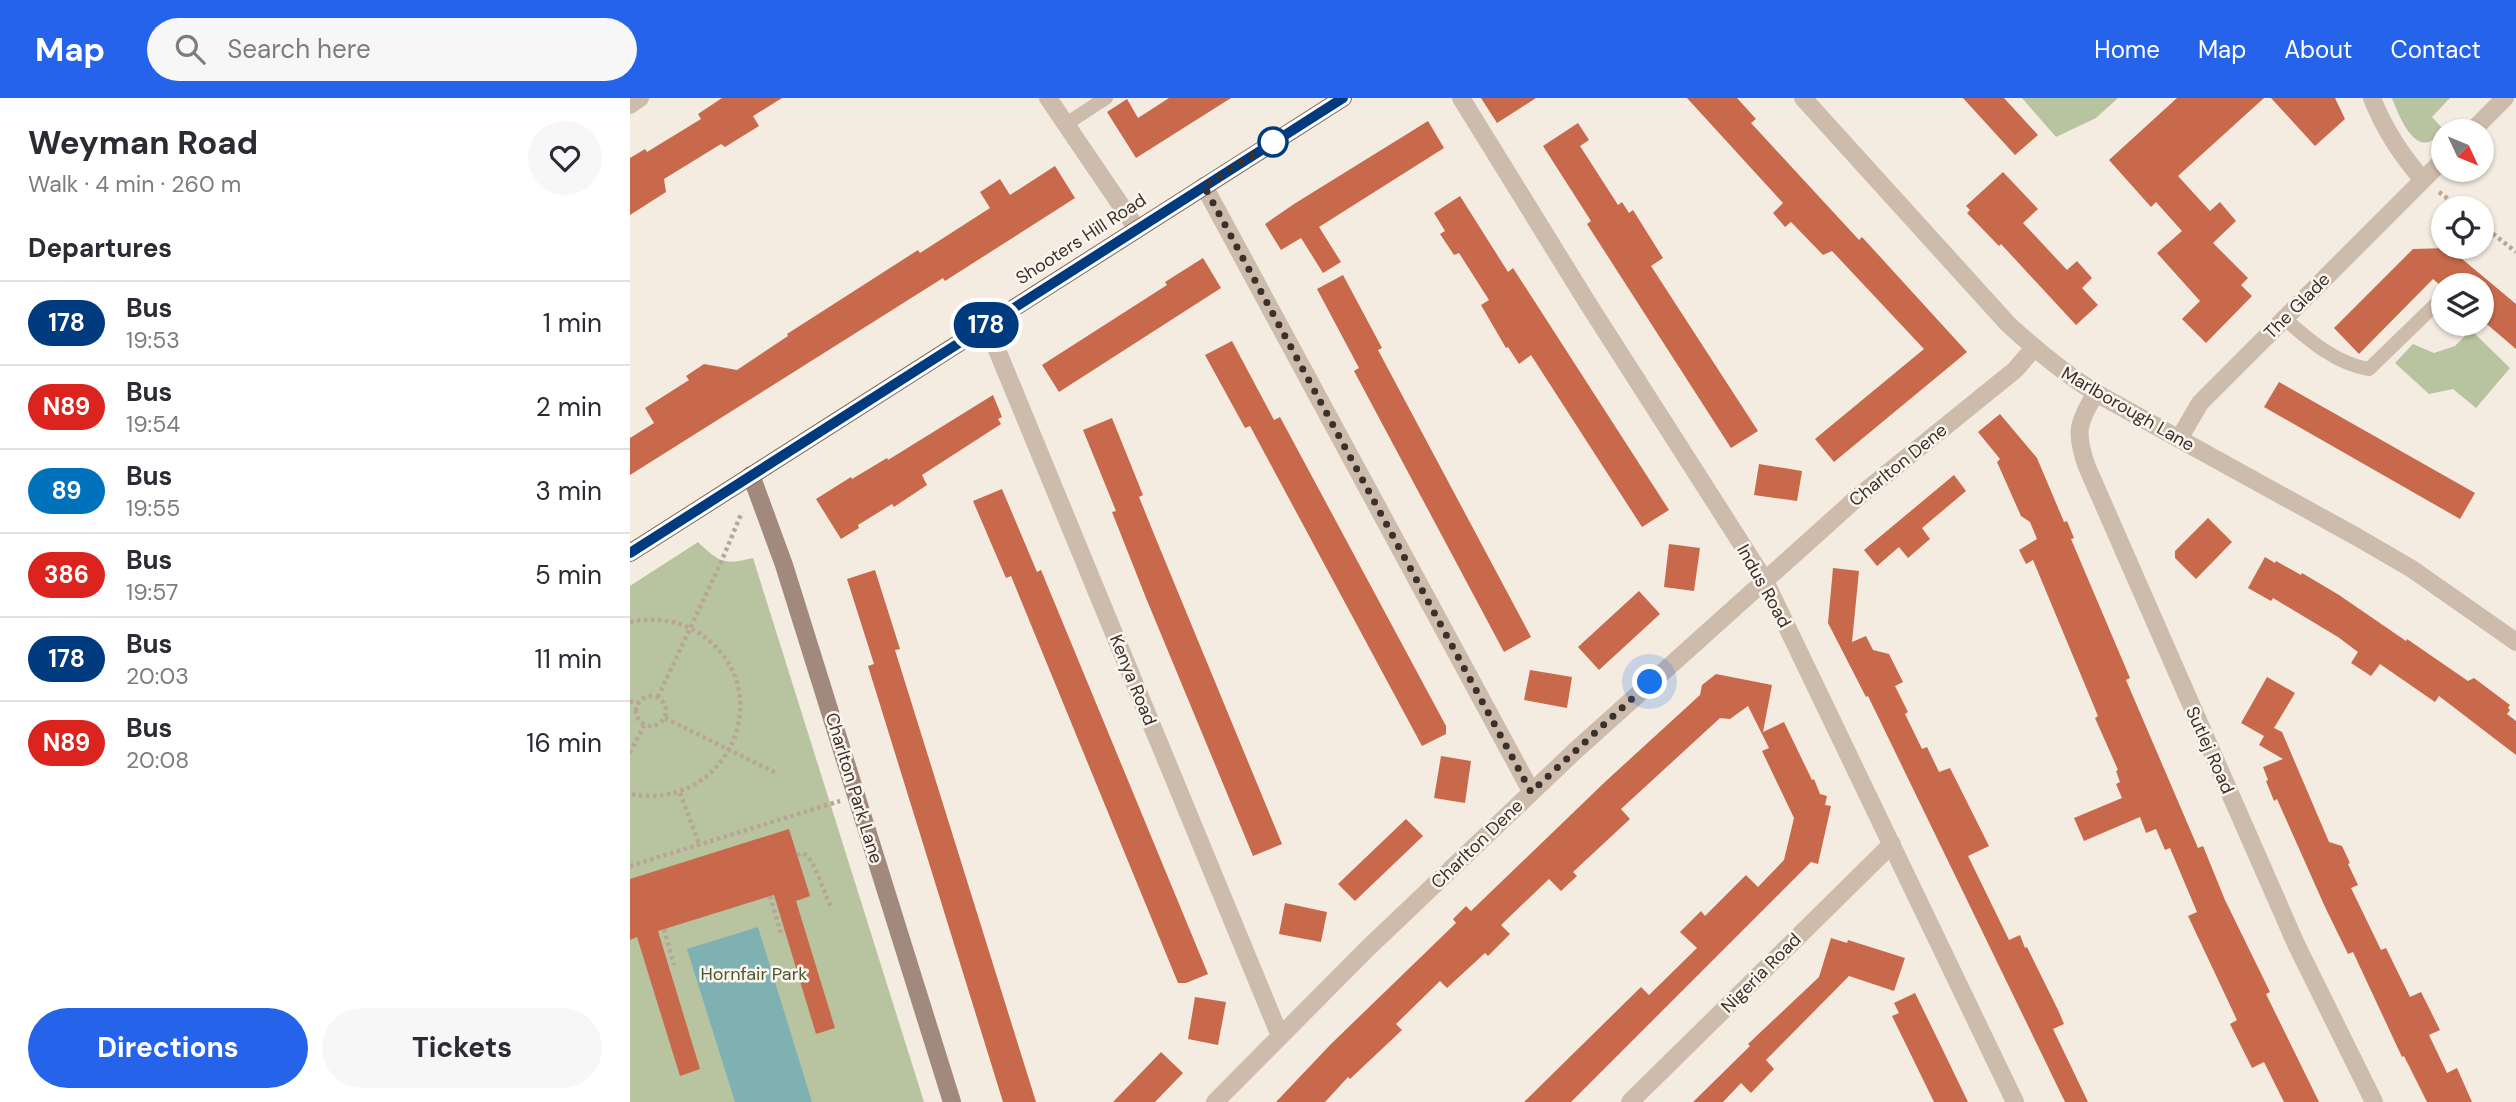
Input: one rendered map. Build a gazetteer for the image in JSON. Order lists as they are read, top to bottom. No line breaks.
{"streets":{"main road":["Shooters Hill Road"],"street":["The Glade","Marlborough Lane","Charlton Dene","Indus Road","Kenya Road","Sutlej Road","Charlton Park Lane","Nigeria Road"]},"crossings":[["Shooters Hill Road","Kenya Road"],["Shooters Hill Road","Charlton Park Lane"],["The Glade","Marlborough Lane"],["Marlborough Lane","Charlton Dene"],["Marlborough Lane","Sutlej Road"],["Charlton Dene","Indus Road"],["Charlton Dene","Kenya Road"],["Indus Road","Nigeria Road"]],"parks":["Hornfair Park"],"lines":["bus line 178"],"north":"bottom right","page":{"header":"Map","search":"Search here","nav":["Home","Map","About","Contact"],"heading":[["Weyman Road","Walk · 4 min · 260 m"],"Departures"],"on_map":"178","list":[{"mark":"178","name":"Bus","note":"19:53","value":"1 min"},{"mark":"N89","name":"Bus","note":"19:54","value":"2 min"},{"mark":"89","name":"Bus","note":"19:55","value":"3 min"},{"mark":"386","name":"Bus","note":"19:57","value":"5 min"},{"mark":"178","name":"Bus","note":"20:03","value":"11 min"},{"mark":"N89","name":"Bus","note":"20:08","value":"16 min"}],"buttons":["Directions","Tickets"]}}
